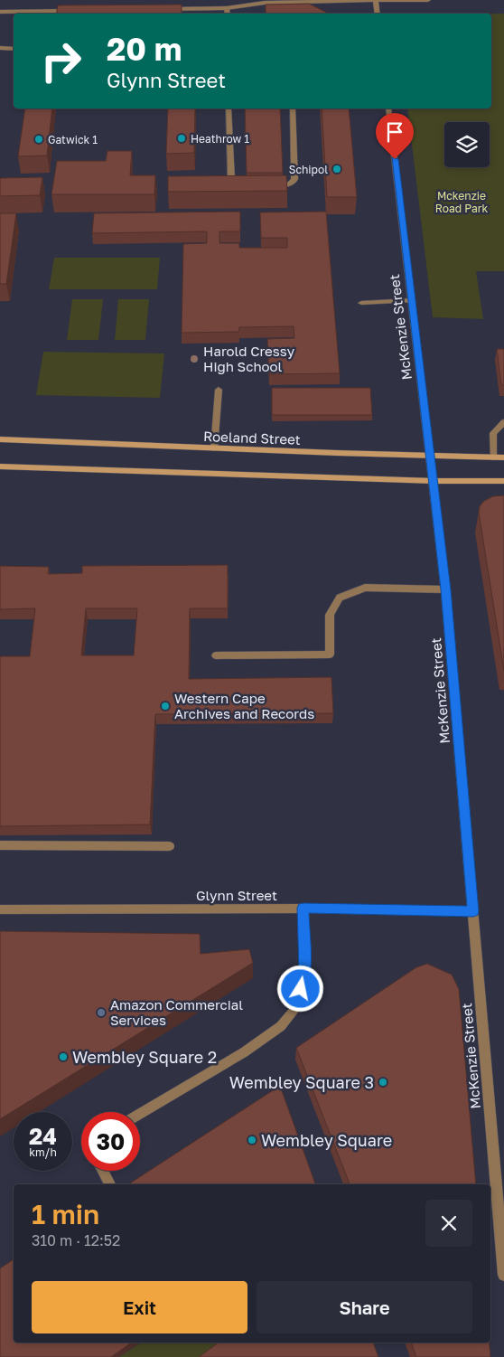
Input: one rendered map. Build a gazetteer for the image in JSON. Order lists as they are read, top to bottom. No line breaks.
{"streets":{"main road":["Roeland Street"],"street":["McKenzie Street","Glynn Street"]},"crossings":[["McKenzie Street","Roeland Street"],["McKenzie Street","Glynn Street"]],"parks":["Mckenzie Road Park"],"places":["Heathrow 1","Gatwick 1","Schipol","Harold Cressy High School","Western Cape Archives and Records","Amazon Commercial Services","Wembley Square 2","Wembley Square 3","Wembley Square"],"page":{"turn":["20 m","Glynn Street"],"speed":"24 km/h","limit":"30","heading":["1 min","310 m · 12:52"],"buttons":["Exit","Share"]}}
